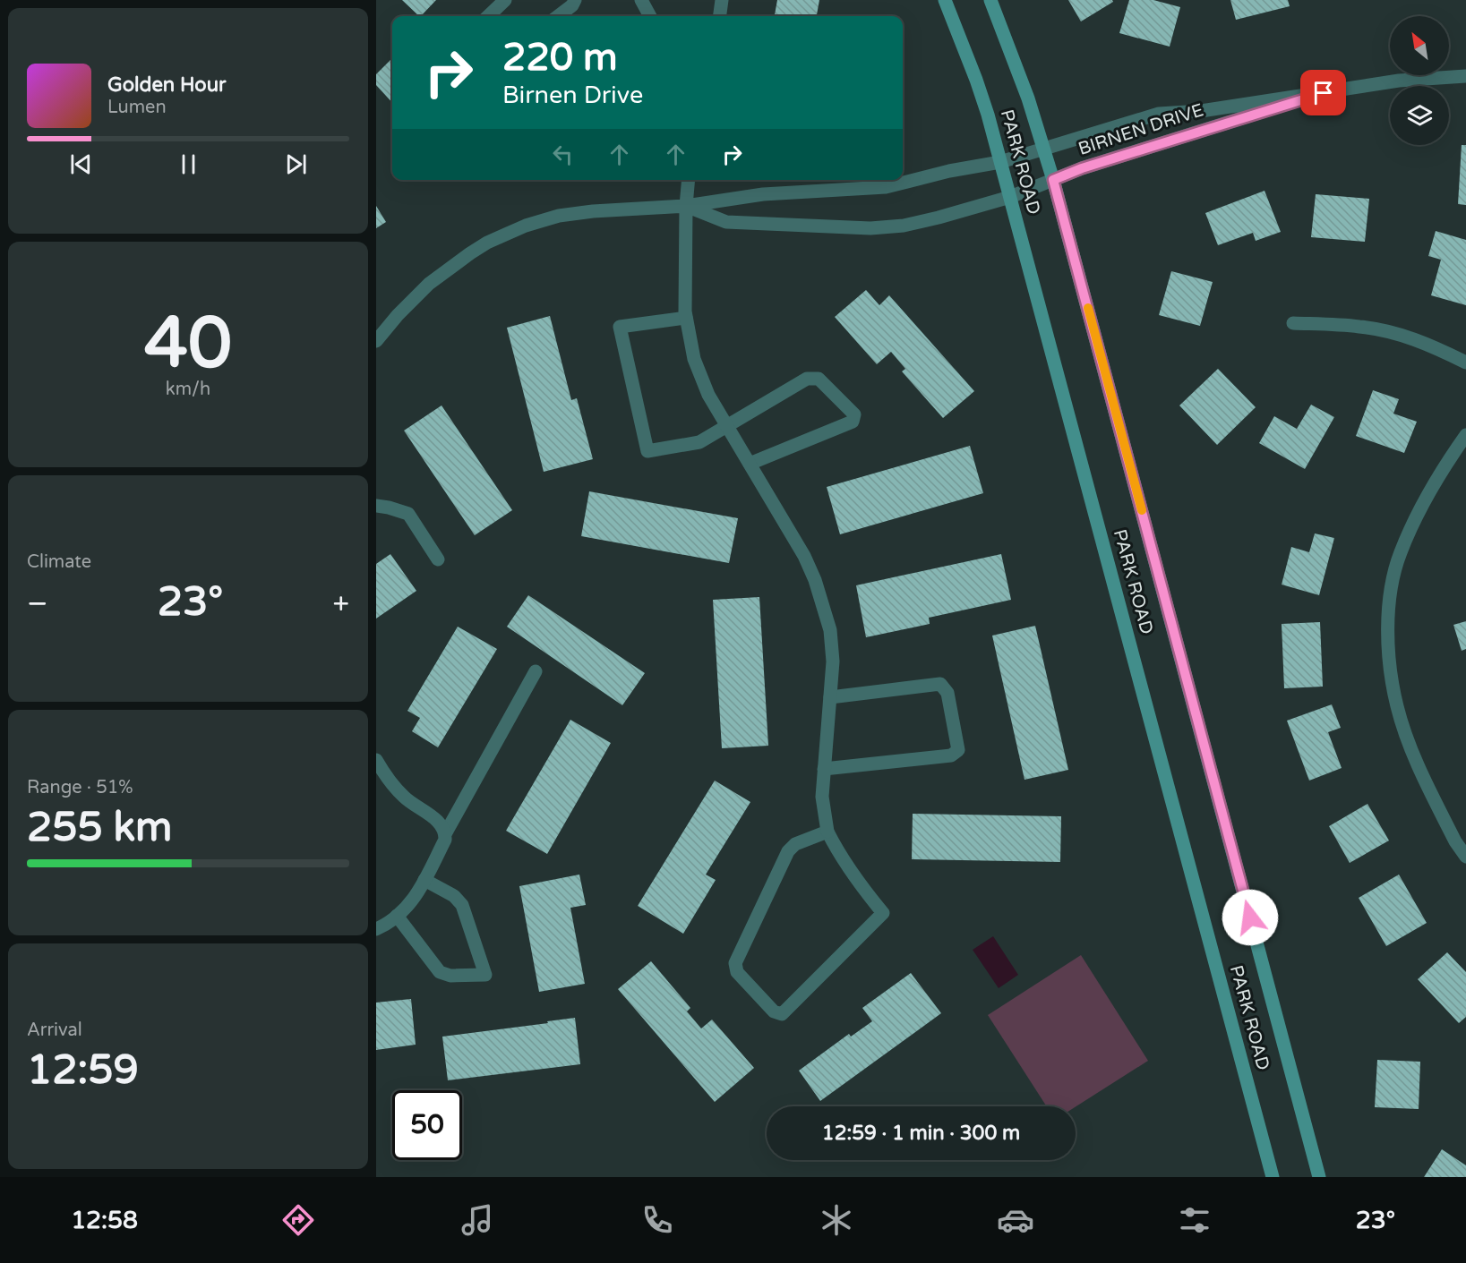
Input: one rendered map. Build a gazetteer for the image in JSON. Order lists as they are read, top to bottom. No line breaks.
{"streets":{"main road":["PARK ROAD"],"street":["BIRNEN DRIVE"]},"crossings":[["BIRNEN DRIVE","PARK ROAD"]],"north":"top left","page":{"turn":["220 m","Birnen Drive"],"song":["Golden Hour","Lumen"],"tile":[["40","km/h"],"Climate",["Range · 51%","255 km"],["Arrival","12:59"]],"heat":["−","23°","+"],"limit":"50","trip":"12:59 · 1 min · 300 m","tabs":["12:58","23°"]}}
